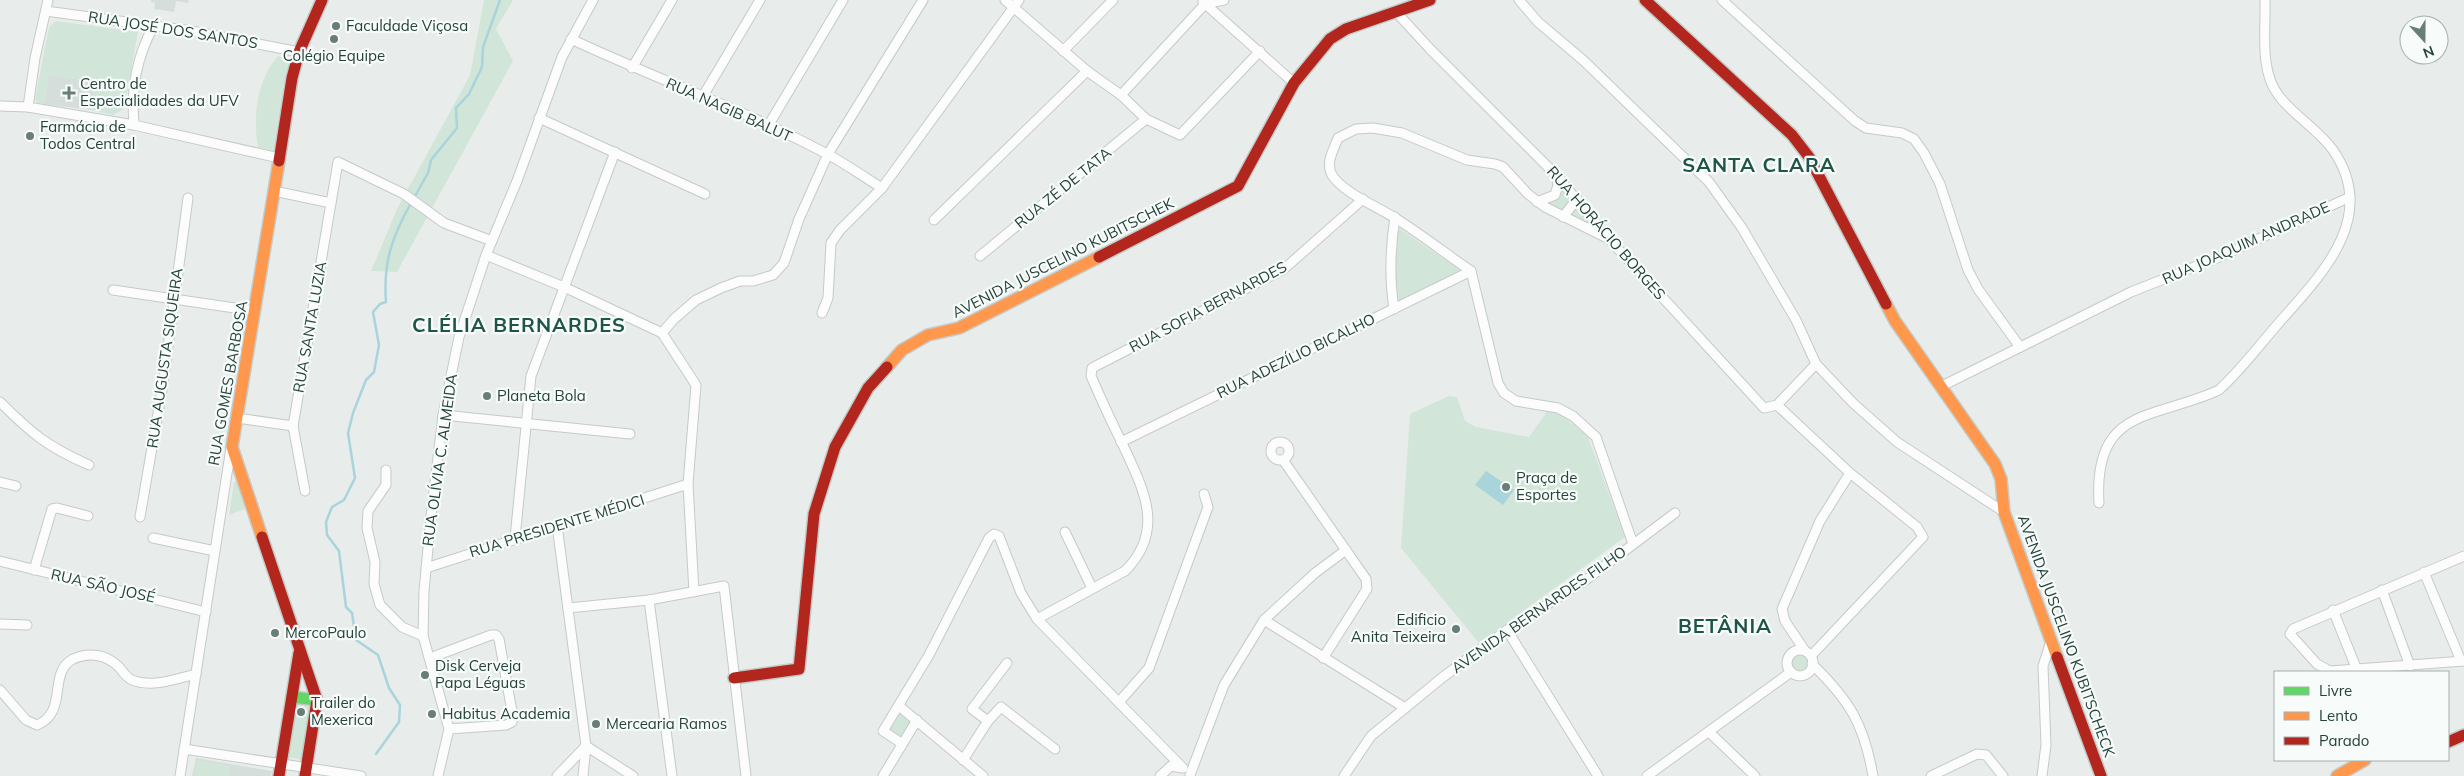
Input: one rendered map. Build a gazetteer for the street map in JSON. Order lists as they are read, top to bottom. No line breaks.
{"streets":{"street":["RUA JOSÉ DOS SANTOS","RUA NAGIB BALUT","RUA ZÉ DE TATA","RUA HORÁCIO BORGES","RUA JOAQUIM ANDRADE","AVENIDA JUSCELINO KUBITSCHEK","RUA SOFIA BERNARDES","RUA SANTA LUZIA","RUA ADEZÍLIO BICALHO","RUA AUGUSTA SIQUEIRA","RUA GOMES BARBOSA","RUA OLÍVIA C. ALMEIDA","RUA PRESIDENTE MÉDICI","RUA SÃO JOSÉ","AVENIDA BERNARDES FILHO","AVENIDA JUSCELINO KUBITSCHECK"]},"crossings":[["RUA JOSÉ DOS SANTOS","RUA GOMES BARBOSA"],["RUA NAGIB BALUT","RUA OLÍVIA C. ALMEIDA"],["RUA HORÁCIO BORGES","AVENIDA JUSCELINO KUBITSCHEK"],["RUA JOAQUIM ANDRADE","AVENIDA JUSCELINO KUBITSCHECK"],["RUA SOFIA BERNARDES","RUA ADEZÍLIO BICALHO"],["RUA SANTA LUZIA","RUA OLÍVIA C. ALMEIDA"],["RUA GOMES BARBOSA","RUA SÃO JOSÉ"],["RUA OLÍVIA C. ALMEIDA","RUA PRESIDENTE MÉDICI"]],"districts":["SANTA CLARA","CLÉLIA BERNARDES","BETÂNIA"],"places":{"other":["Faculdade Viçosa","Colégio Equipe","Farmácia de Todos Central","Planeta Bola","Praça de Esportes","Edificio Anita Teixeira","MercoPaulo","Disk Cerveja Papa Léguas","Trailer do Mexerica","Habitus Academia","Mercearia Ramos"],"health":["Centro de Especialidades da UFV"]},"legend":["Livre","Lento","Parado"],"north":"bottom"}
